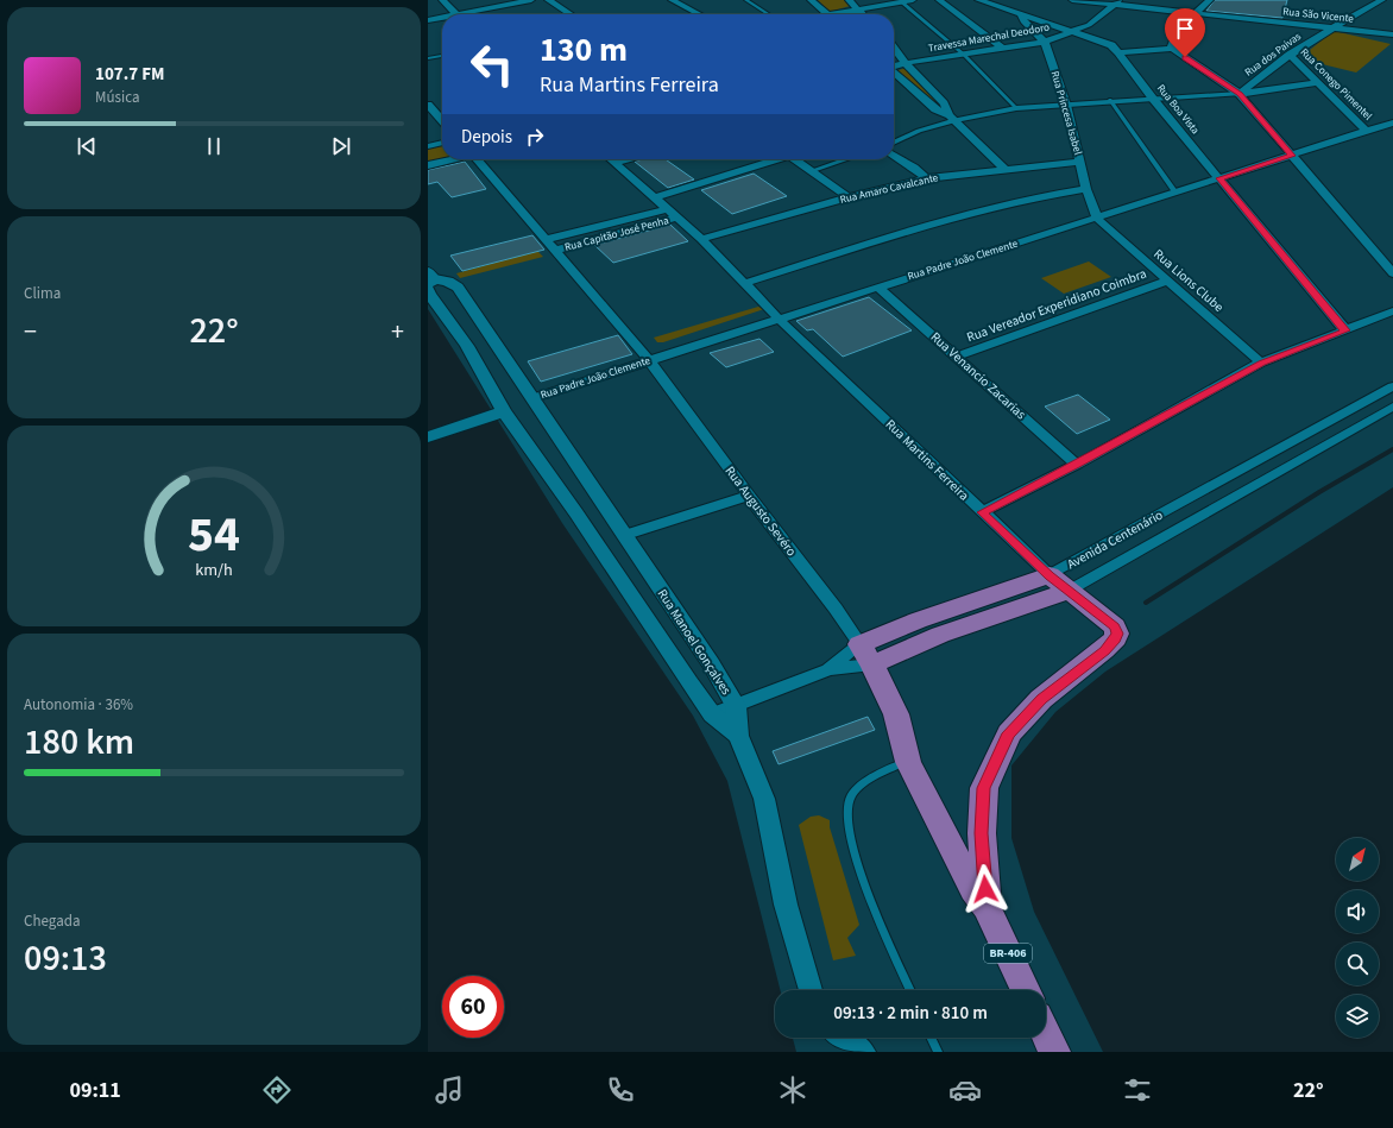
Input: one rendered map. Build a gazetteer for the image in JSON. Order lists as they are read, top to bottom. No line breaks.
{"streets":{"main road":["Rua Martins Ferreira","Rua Augusto Sevéro","Avenida Centenário","BR-406"],"street":["Rua São Vicente","Travessa Marechal Deodoro","Rua dos Paivas","Rua Conego Pimentel","Rua Boa Vista","Rua Princesa Isabel","Rua Amaro Cavalcante","Rua Capitão José Penha","Rua Padre João Clemente","Rua Lions Clube","Rua Vereador Experidiano Coimbra","Rua Venancio Zacarias","Rua Manoel Gonçalves"]},"crossings":[["Rua São Vicente","Travessa Marechal Deodoro"],["Rua São Vicente","Rua dos Paivas"],["Travessa Marechal Deodoro","Rua Princesa Isabel"],["Rua dos Paivas","Rua Conego Pimentel"],["Rua Conego Pimentel","Rua Padre João Clemente"],["Rua Boa Vista","Rua Padre João Clemente"],["Rua Princesa Isabel","Rua Amaro Cavalcante"],["Rua Princesa Isabel","Rua Padre João Clemente"],["Rua Princesa Isabel","Rua Lions Clube"],["Rua Amaro Cavalcante","Rua Martins Ferreira"],["Rua Capitão José Penha","Rua Martins Ferreira"],["Rua Capitão José Penha","Rua Augusto Sevéro"],["Rua Padre João Clemente","Rua Lions Clube"],["Rua Padre João Clemente","Rua Venancio Zacarias"],["Rua Padre João Clemente","Rua Martins Ferreira"],["Rua Padre João Clemente","Rua Augusto Sevéro"],["Rua Padre João Clemente","Rua Manoel Gonçalves"],["Rua Lions Clube","Rua Vereador Experidiano Coimbra"],["Rua Vereador Experidiano Coimbra","Rua Venancio Zacarias"],["Rua Martins Ferreira","Rua Augusto Sevéro"],["Rua Martins Ferreira","Avenida Centenário"],["Rua Martins Ferreira","BR-406"],["Rua Augusto Sevéro","Avenida Centenário"],["Rua Augusto Sevéro","BR-406"],["Avenida Centenário","Rua Manoel Gonçalves"]],"north":"top right","page":{"turn":["130 m","Rua Martins Ferreira"],"song":["107.7 FM","Música"],"then":"Depois","tile":["Clima",["Autonomia · 36%","180 km"],["Chegada","09:13"]],"heat":["−","22°","+"],"limit":"60","trip":"09:13 · 2 min · 810 m","tabs":["09:11","22°"],"gauge":["54","km/h"]}}
